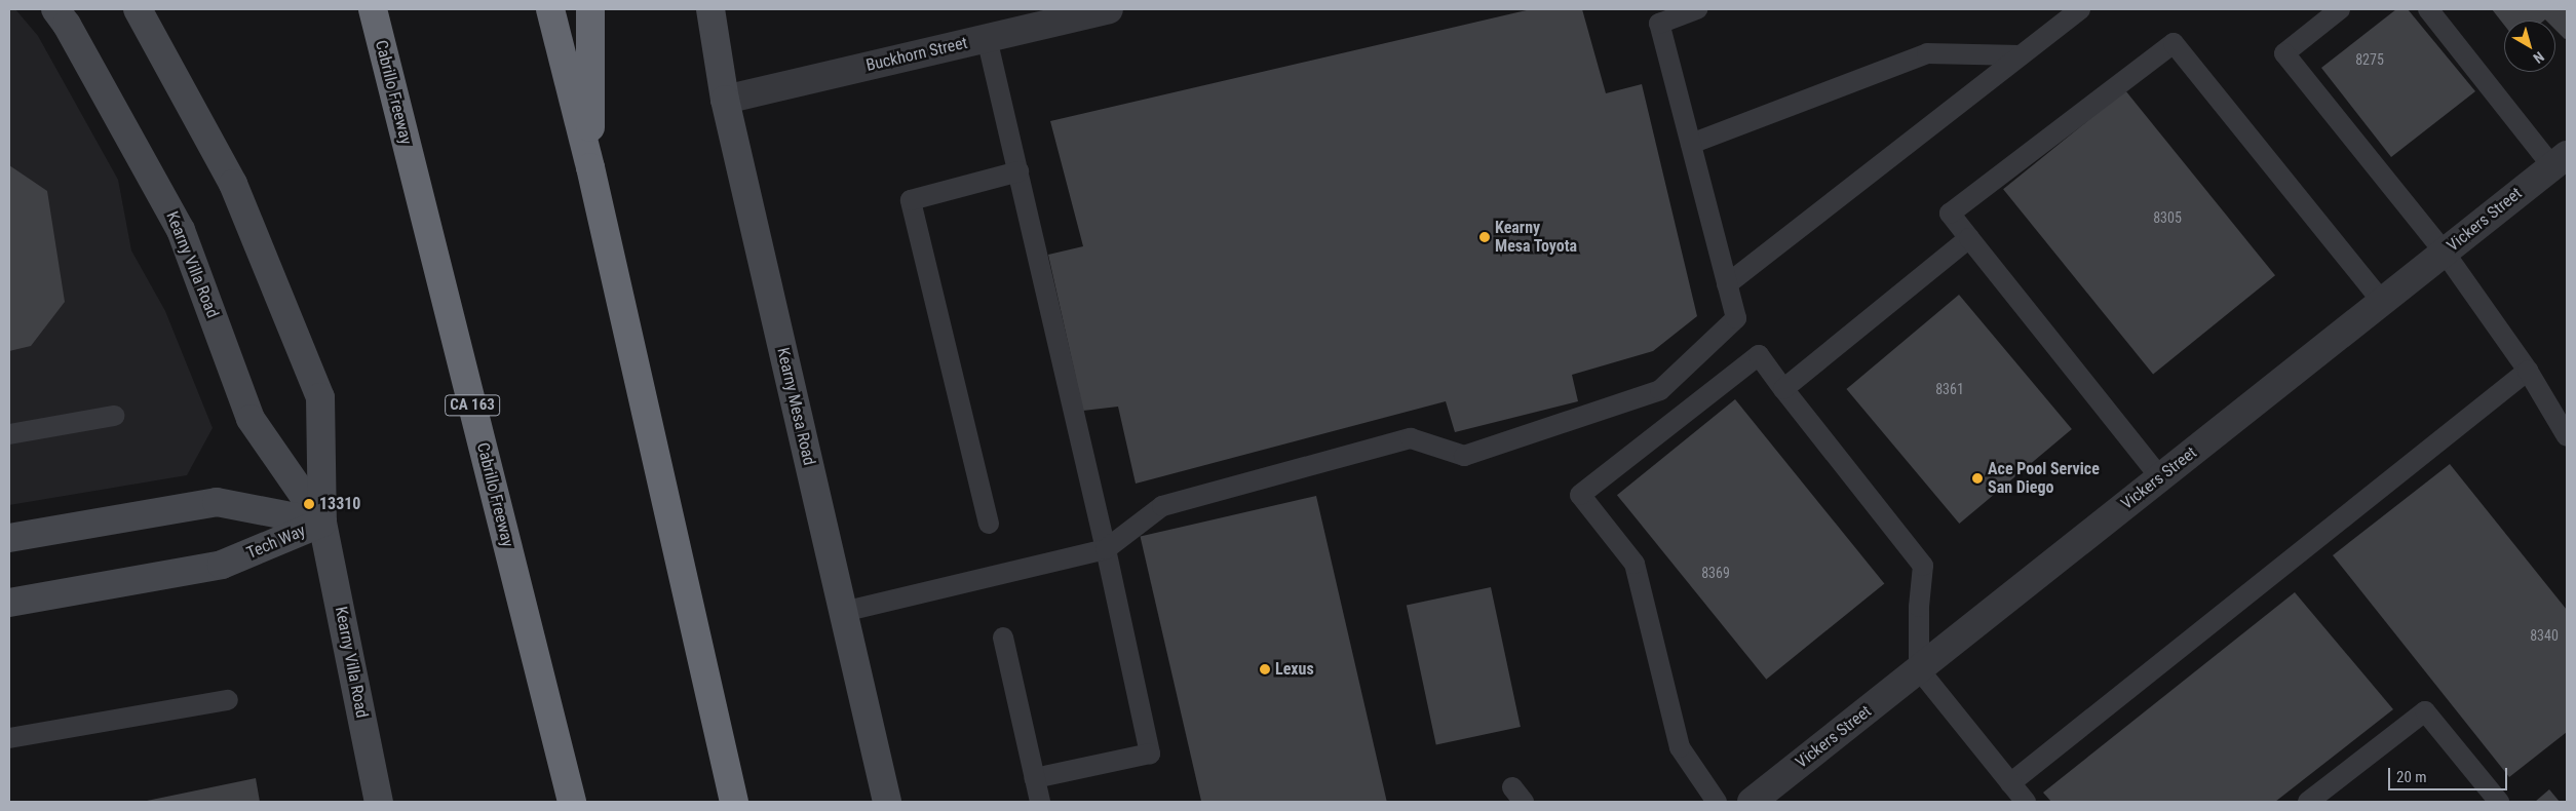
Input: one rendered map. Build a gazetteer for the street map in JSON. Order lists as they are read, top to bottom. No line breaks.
{"streets":{"highway":["Cabrillo Freeway","CA 163"],"street":["Buckhorn Street","Vickers Street","Kearny Villa Road","Kearny Mesa Road","Tech Way"]},"crossings":[["Buckhorn Street","Kearny Mesa Road"],["Kearny Villa Road","Tech Way"]],"places":["Kearny Mesa Toyota","Ace Pool Service San Diego","13310","Lexus"],"house_numbers":["8275","8305","8361","8369","8340"],"scale_bar":"20 m","north":"bottom right"}
